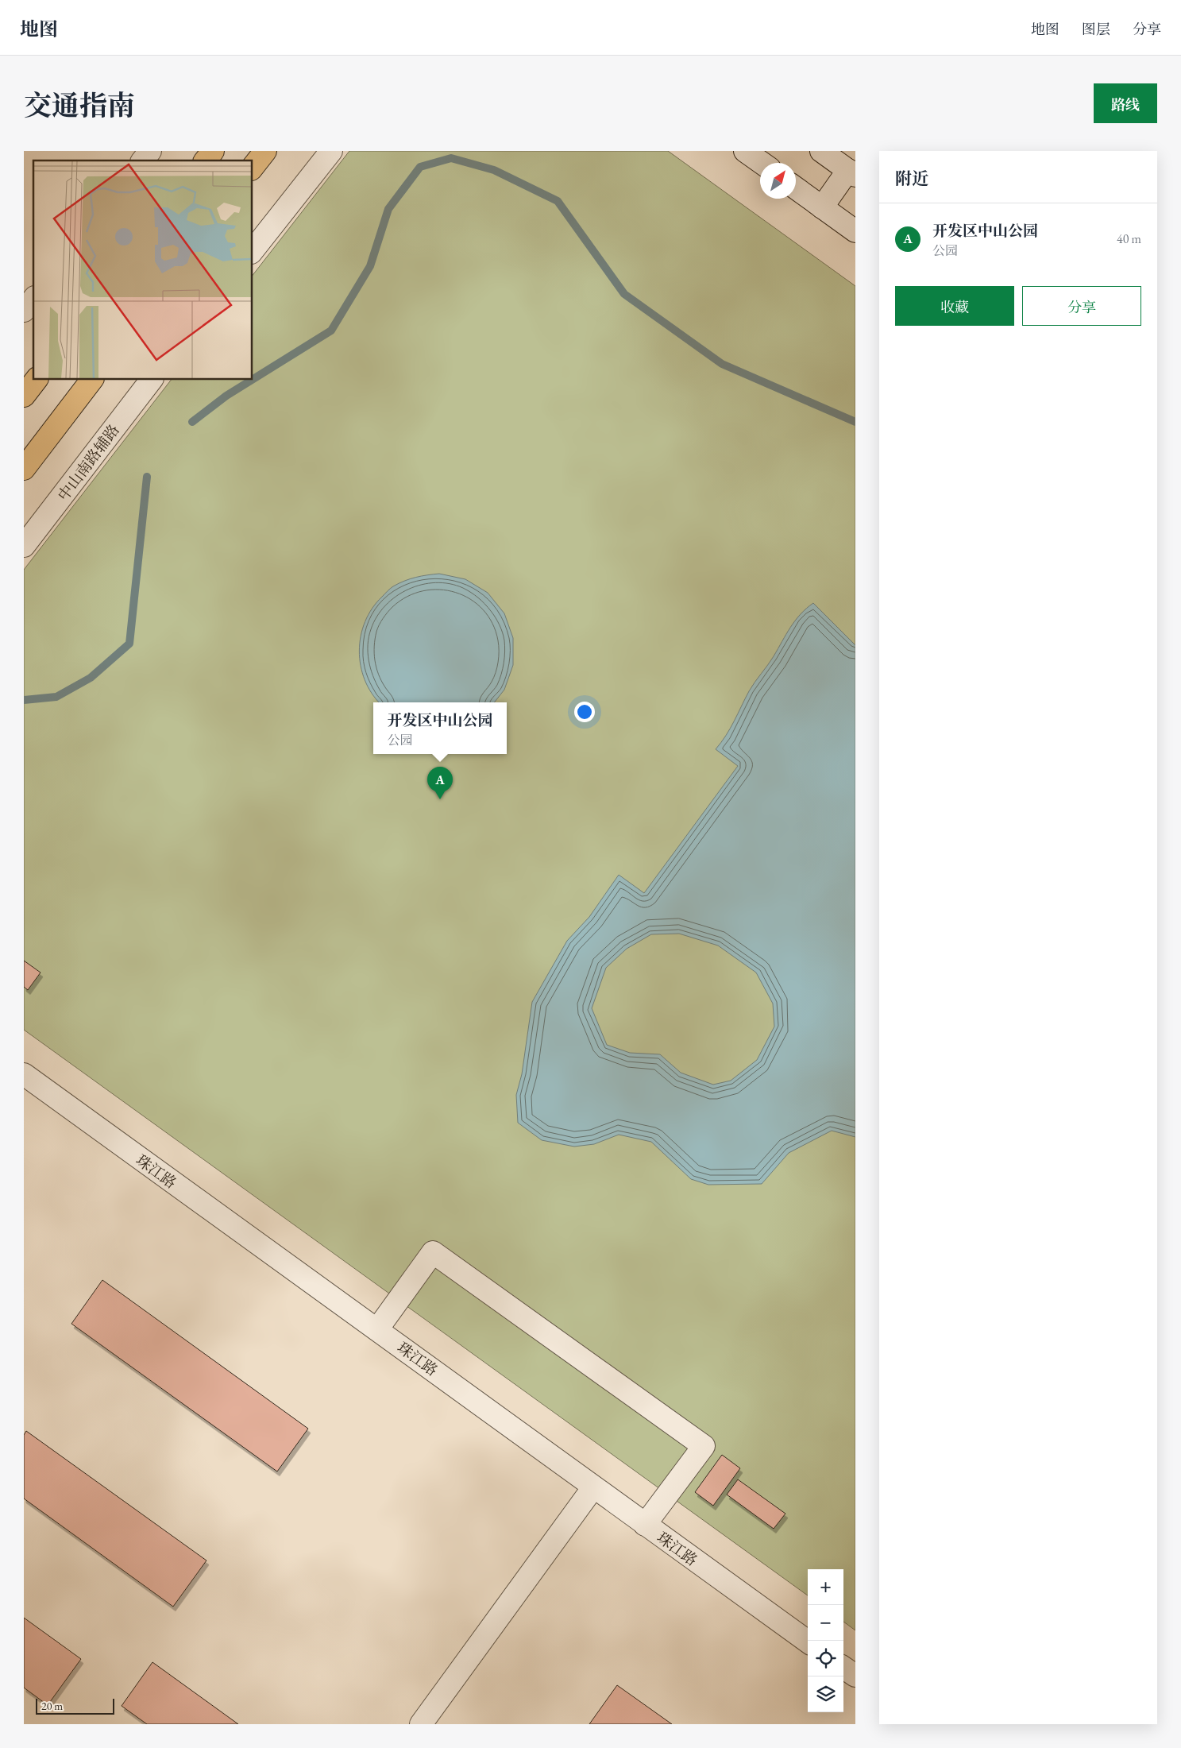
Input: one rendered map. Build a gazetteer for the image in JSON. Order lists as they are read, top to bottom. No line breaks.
{"streets":{"street":["中山南路辅路","珠江路"]},"scale_bar":"20 m","north":"top right","page":{"header":"地图","nav":["地图","图层","分享"],"title":"交通指南","buttons":["路线",["收藏","分享"]],"heading":"附近","list":[{"mark":"A","name":"开发区中山公园","note":"公园","value":"40 m"}],"popup":["开发区中山公园","公园"],"pins":"A","map_buttons":["+","−"],"scale":"20 m"}}
